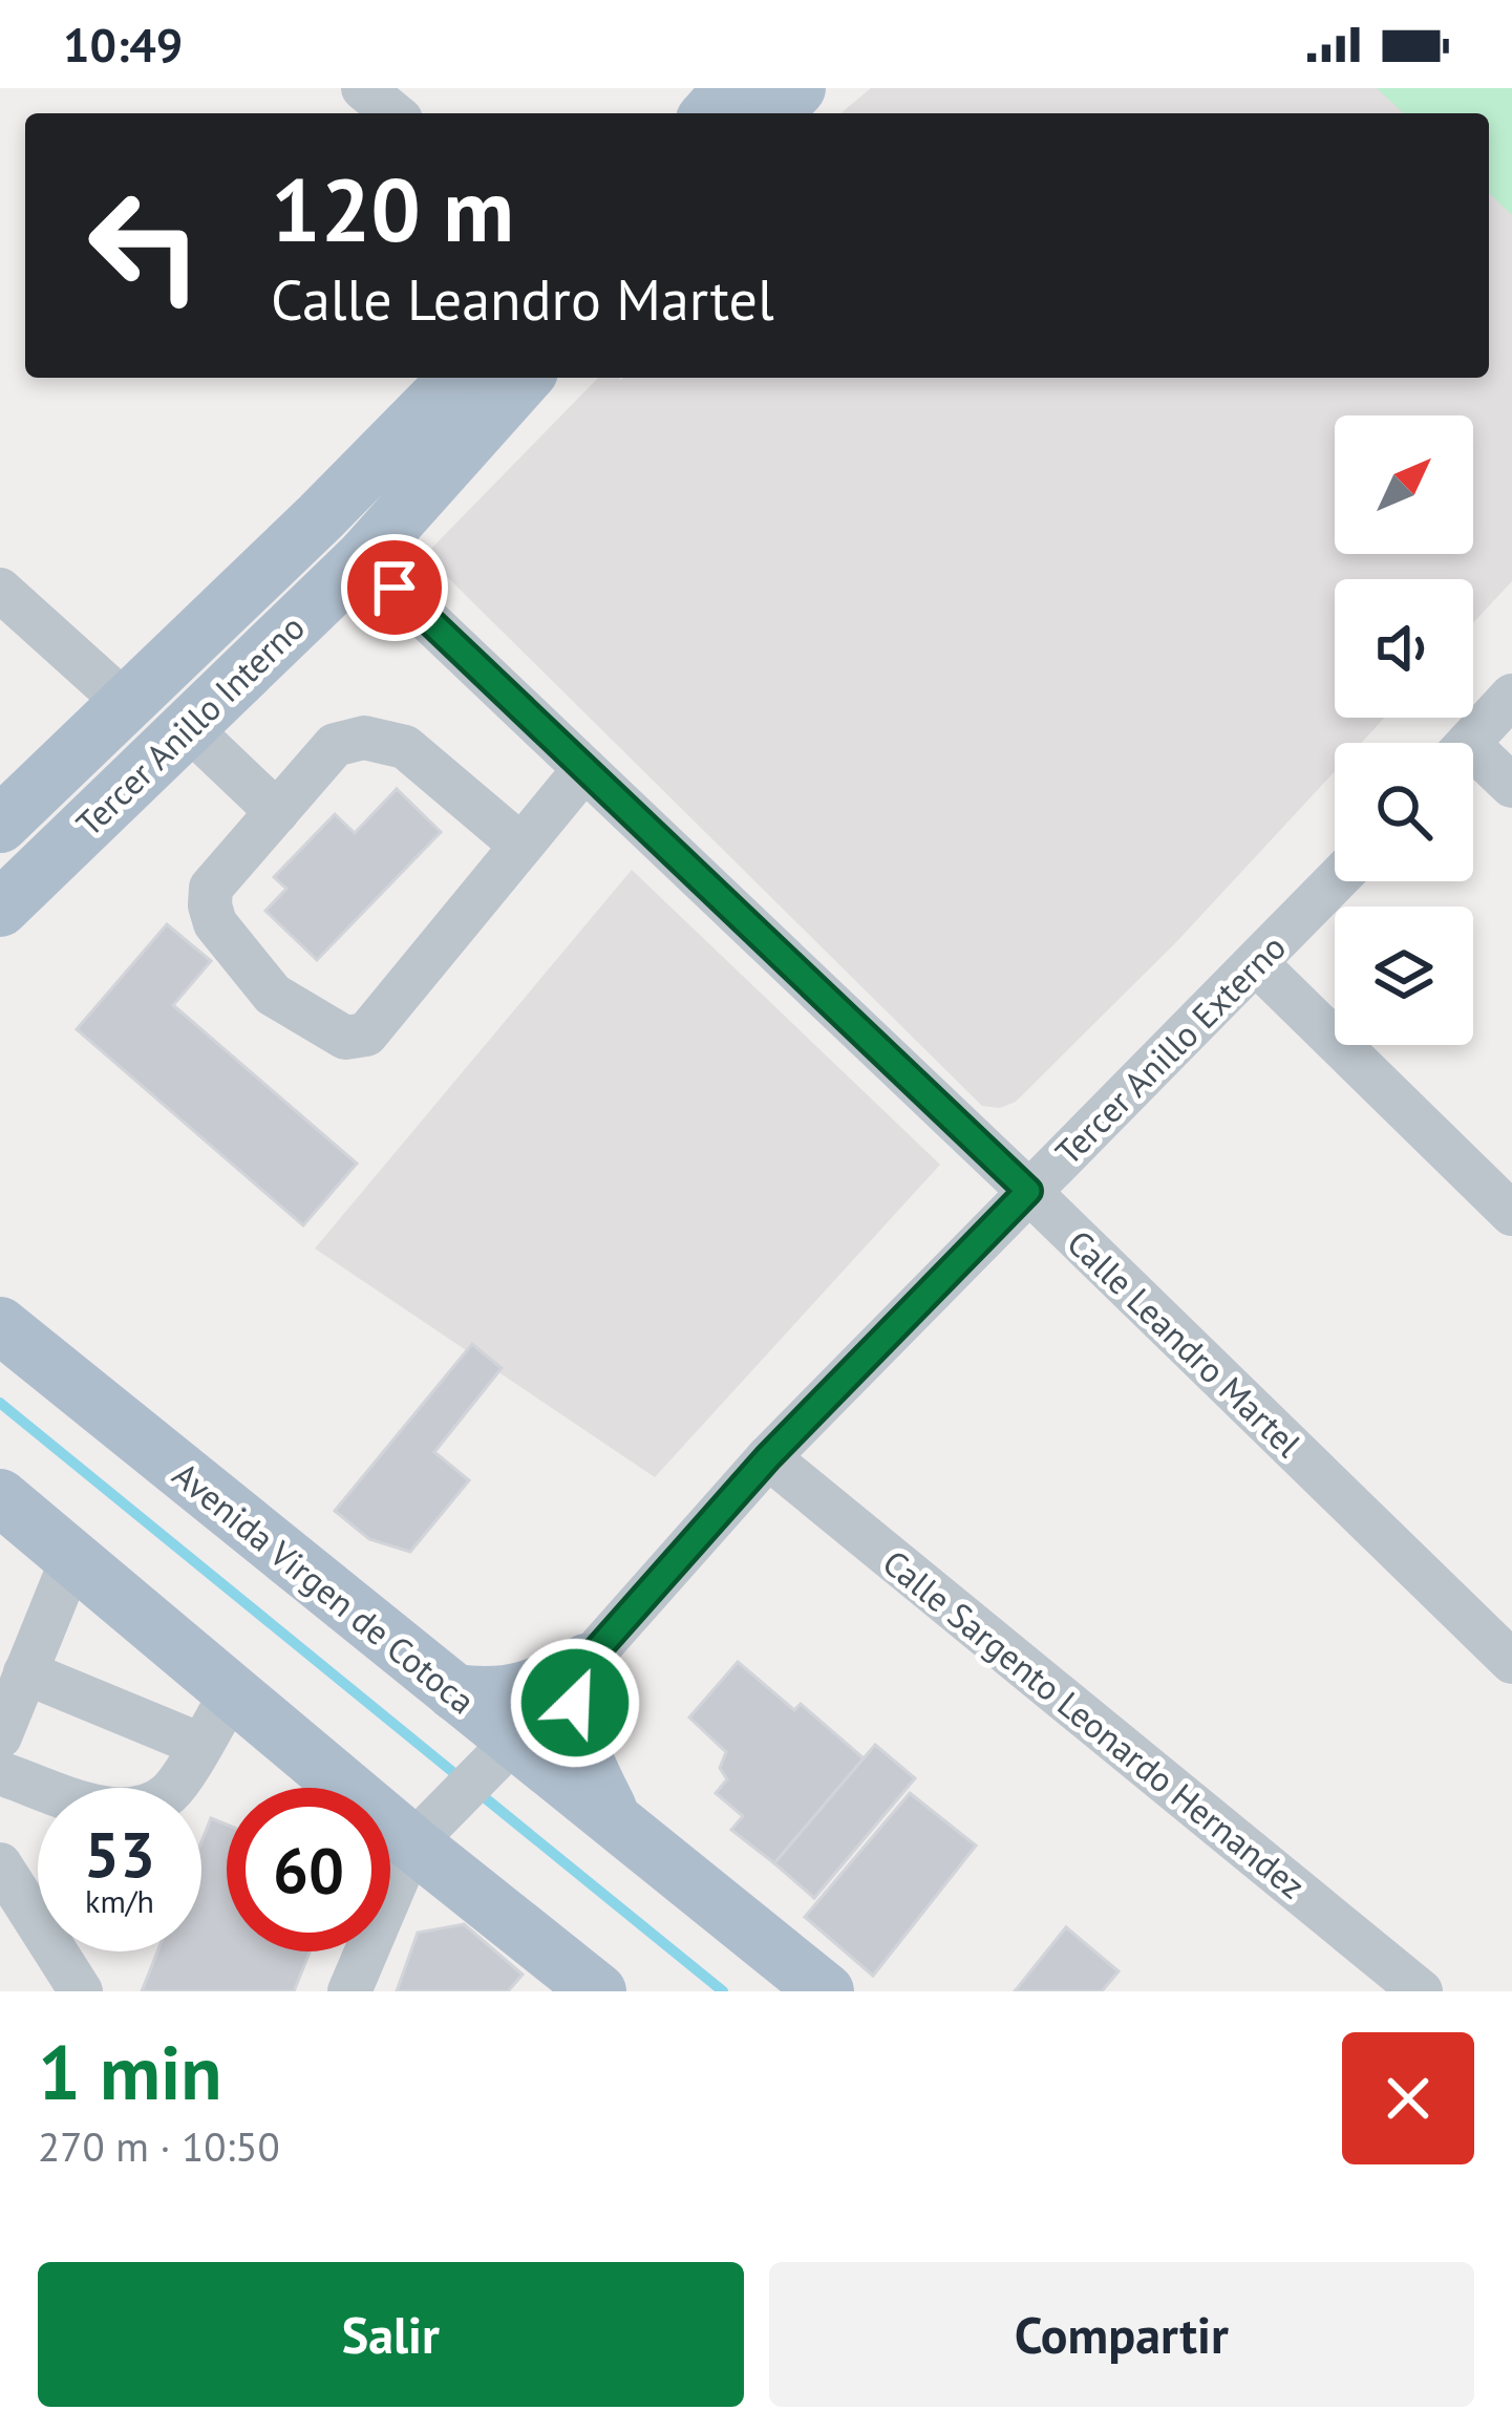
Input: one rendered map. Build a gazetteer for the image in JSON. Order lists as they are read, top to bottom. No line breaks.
{"streets":{"main road":["Tercer Anillo Interno","Avenida Virgen de Cotoca"],"street":["Tercer Anillo Externo","Calle Leandro Martel","Calle Sargento Leonardo Hernandez"]},"crossings":[["Tercer Anillo Interno","Calle Leandro Martel"],["Tercer Anillo Externo","Calle Leandro Martel"],["Tercer Anillo Externo","Avenida Virgen de Cotoca"],["Tercer Anillo Externo","Calle Sargento Leonardo Hernandez"]],"north":"top right","page":{"status":"10:49","turn":["120 m","Calle Leandro Martel"],"speed":"53 km/h","limit":"60","heading":["1 min","270 m · 10:50"],"buttons":["Salir","Compartir"]}}
